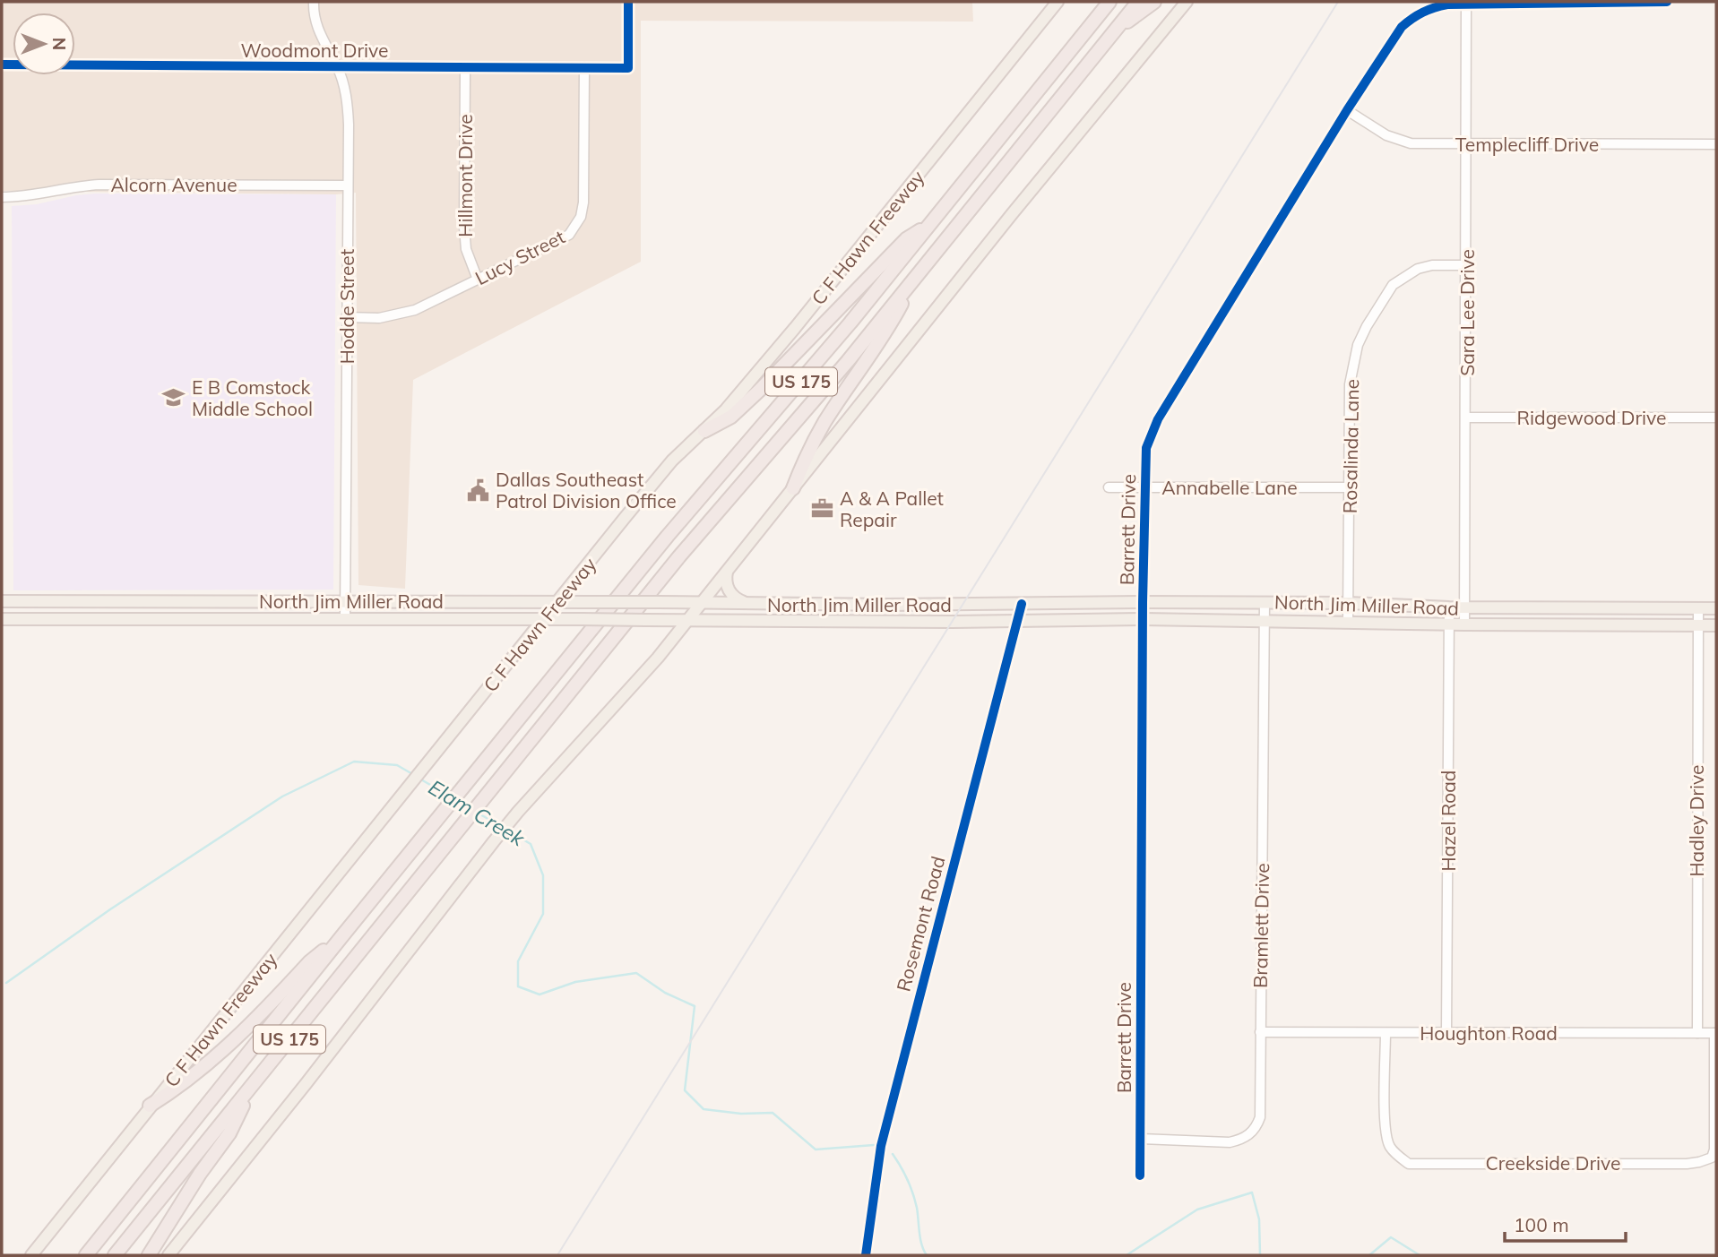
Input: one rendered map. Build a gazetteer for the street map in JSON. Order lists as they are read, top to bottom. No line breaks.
{"streets":{"highway":["US 175"],"main road":["C F Hawn Freeway","North Jim Miller Road"],"street":["Woodmont Drive","Templecliff Drive","Hillmont Drive","Alcorn Avenue","Lucy Street","Hodde Street","Sara Lee Drive","Ridgewood Drive","Rosalinda Lane","Annabelle Lane","Barrett Drive","Hazel Road","Hadley Drive","Rosemont Road","Bramlett Drive","Houghton Road","Creekside Drive"]},"crossings":[["Woodmont Drive","Hillmont Drive"],["Woodmont Drive","Lucy Street"],["Woodmont Drive","Hodde Street"],["Templecliff Drive","Sara Lee Drive"],["Templecliff Drive","Barrett Drive"],["Hillmont Drive","Lucy Street"],["Alcorn Avenue","Hodde Street"],["C F Hawn Freeway","North Jim Miller Road"],["Lucy Street","Hodde Street"],["Hodde Street","North Jim Miller Road"],["Sara Lee Drive","Ridgewood Drive"],["Sara Lee Drive","Rosalinda Lane"],["Sara Lee Drive","Barrett Drive"],["Sara Lee Drive","North Jim Miller Road"],["Rosalinda Lane","Annabelle Lane"],["Rosalinda Lane","North Jim Miller Road"],["Annabelle Lane","Barrett Drive"],["Barrett Drive","North Jim Miller Road"],["Barrett Drive","Bramlett Drive"],["North Jim Miller Road","Hazel Road"],["North Jim Miller Road","Hadley Drive"],["North Jim Miller Road","Rosemont Road"],["North Jim Miller Road","Bramlett Drive"],["Hazel Road","Houghton Road"],["Hadley Drive","Houghton Road"],["Bramlett Drive","Houghton Road"],["Houghton Road","Creekside Drive"]],"water":["Elam Creek"],"places":{"school or university":["E B Comstock Middle School"],"public building":["Dallas Southeast Patrol Division Office"],"office":["A & A Pallet Repair"]},"scale_bar":"100 m","north":"right"}
